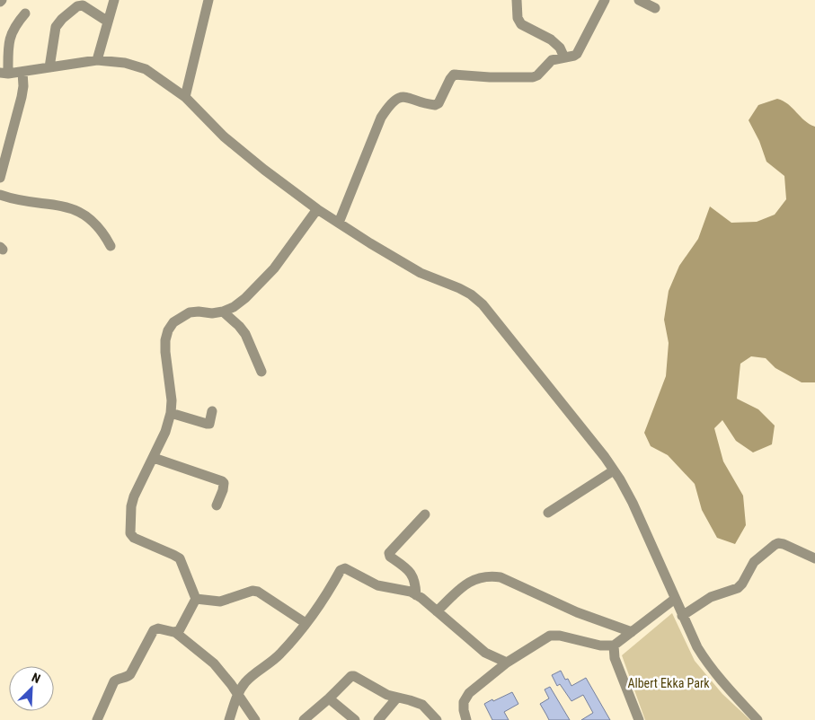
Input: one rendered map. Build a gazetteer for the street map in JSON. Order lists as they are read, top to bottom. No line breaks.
{"parks":["Albert Ekka Park"],"north":"top right"}
